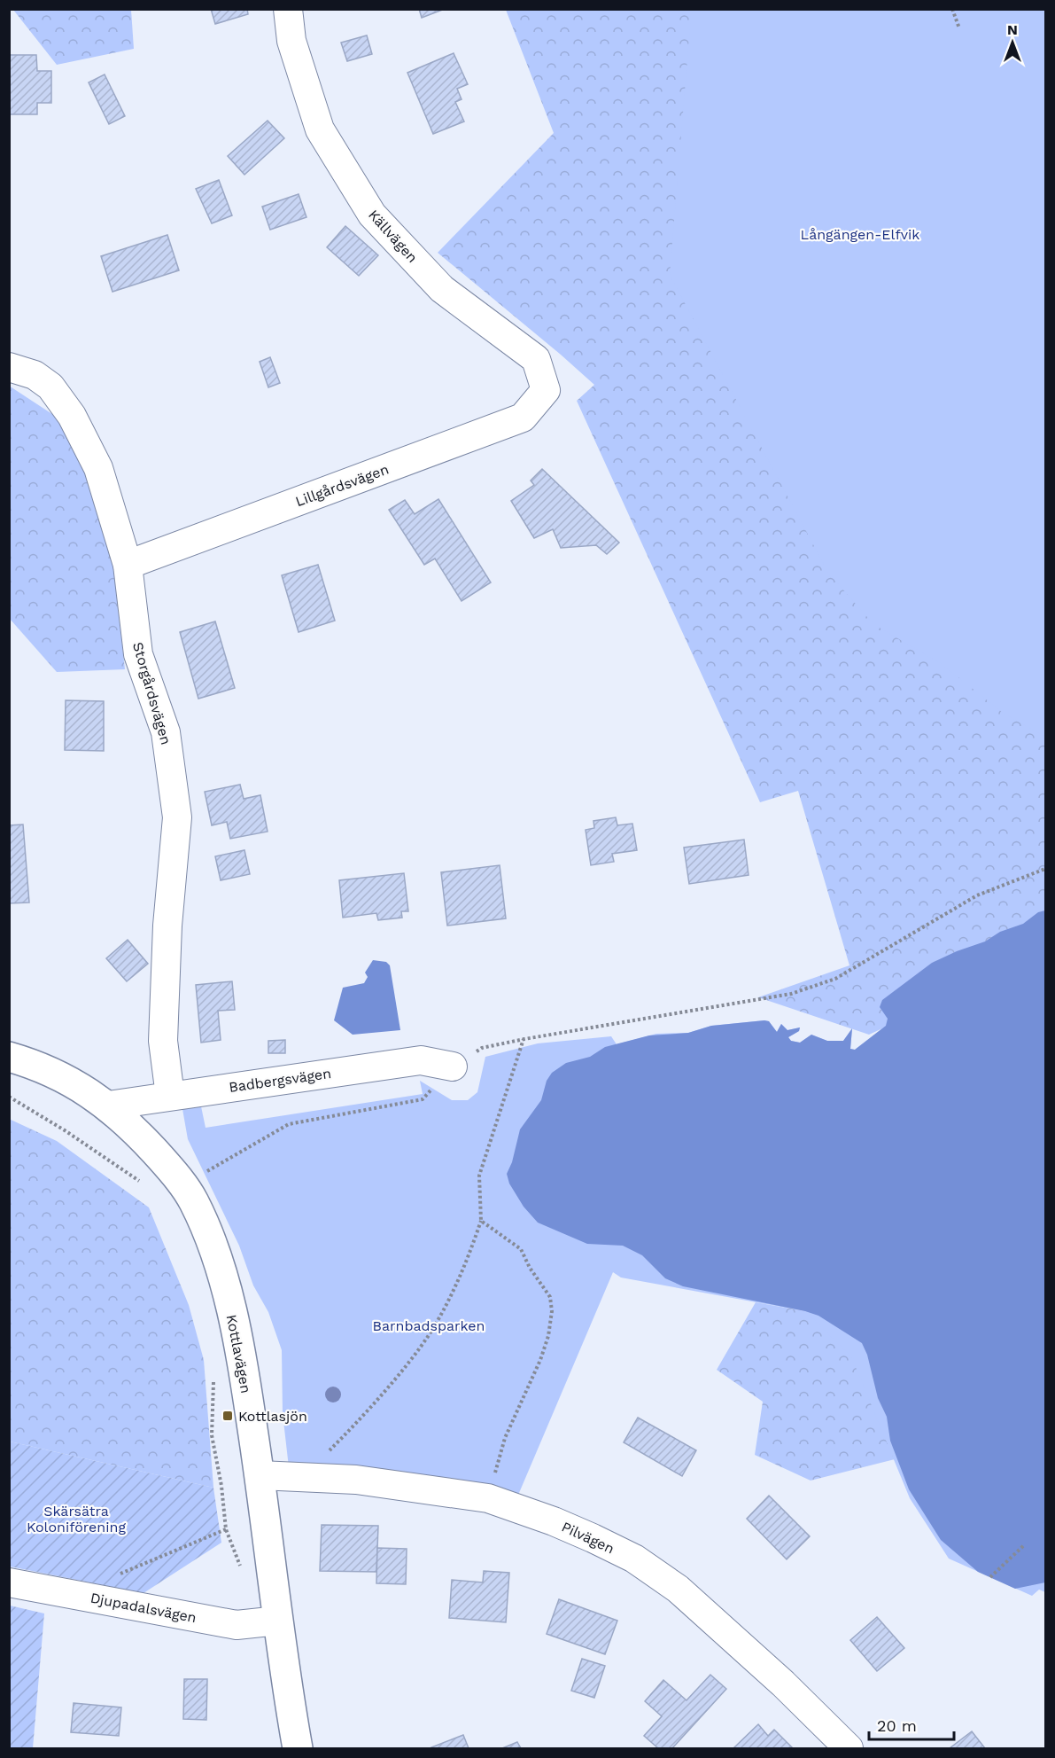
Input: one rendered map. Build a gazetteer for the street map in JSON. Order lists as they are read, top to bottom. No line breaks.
{"streets":{"street":["Källvägen","Lillgårdsvägen","Storgårdsvägen","Badbergsvägen","Kottlavägen","Pilvägen","Djupadalsvägen"]},"crossings":[["Källvägen","Lillgårdsvägen"],["Lillgårdsvägen","Storgårdsvägen"],["Storgårdsvägen","Badbergsvägen"],["Badbergsvägen","Kottlavägen"],["Kottlavägen","Pilvägen"],["Kottlavägen","Djupadalsvägen"]],"parks":["Långängen-Elfvik","Barnbadsparken","Skärsätra Koloniförening"],"places":{"transit":["Kottlasjön"]},"scale_bar":"20 m","north":"top"}
